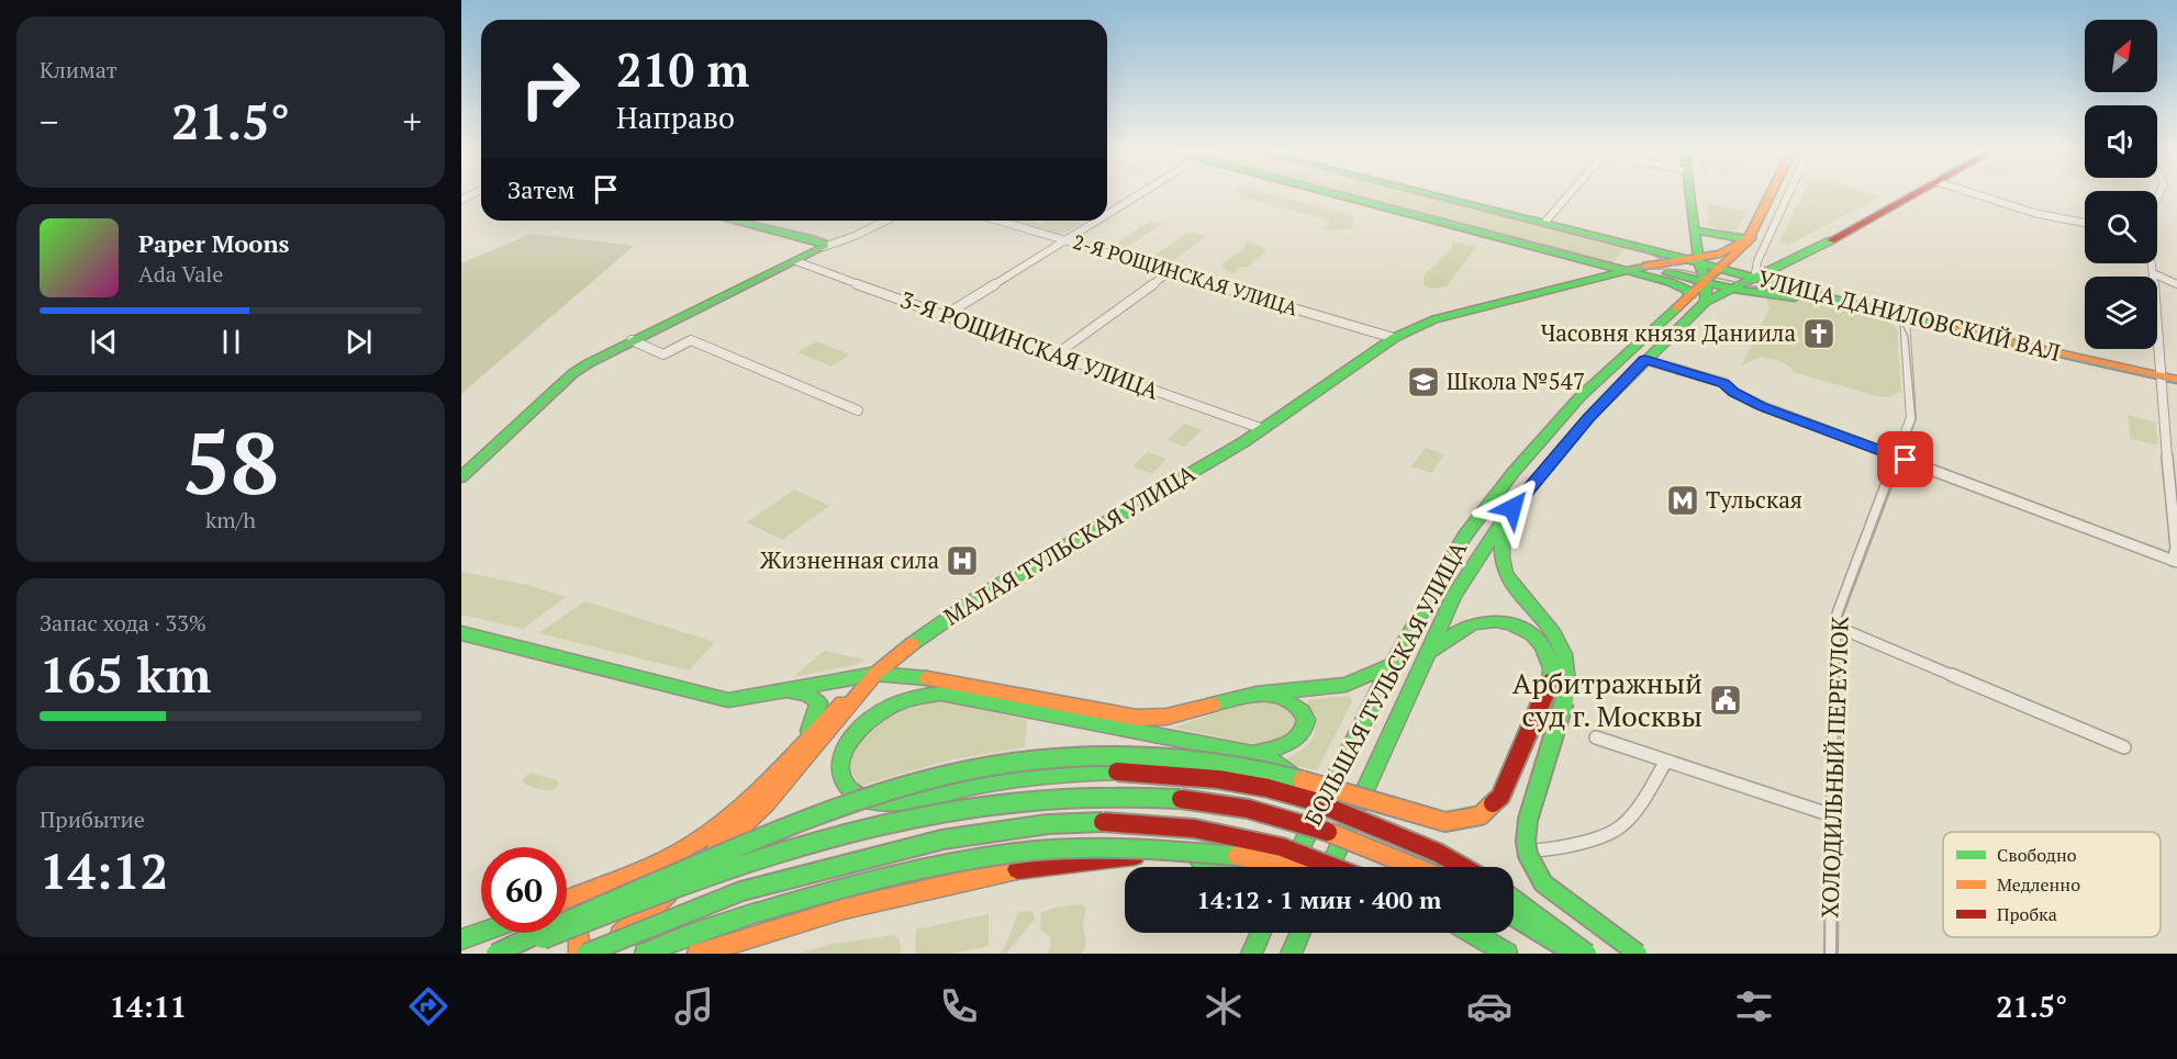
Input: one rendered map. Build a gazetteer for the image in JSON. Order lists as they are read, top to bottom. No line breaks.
{"streets":{"main road":["УЛИЦА ДАНИЛОВСКИЙ ВАЛ","МАЛАЯ ТУЛЬСКАЯ УЛИЦА","БОЛЬШАЯ ТУЛЬСКАЯ УЛИЦА"],"street":["2-Я РОЩИНСКАЯ УЛИЦА","3-Я РОЩИНСКАЯ УЛИЦА","ХОЛОДИЛЬНЫЙ ПЕРЕУЛОК"]},"crossings":[["2-Я РОЩИНСКАЯ УЛИЦА","МАЛАЯ ТУЛЬСКАЯ УЛИЦА"],["УЛИЦА ДАНИЛОВСКИЙ ВАЛ","БОЛЬШАЯ ТУЛЬСКАЯ УЛИЦА"],["УЛИЦА ДАНИЛОВСКИЙ ВАЛ","ХОЛОДИЛЬНЫЙ ПЕРЕУЛОК"],["3-Я РОЩИНСКАЯ УЛИЦА","МАЛАЯ ТУЛЬСКАЯ УЛИЦА"]],"places":{"church":["Часовня князя Даниила"],"school or university":["Школа №547"],"metro station":["Тульская"],"hospital":["Жизненная сила"],"public building":["Арбитражный суд г. Москвы"]},"legend":["Свободно","Медленно","Пробка"],"north":"top right","page":{"tile":["Климат",["58","km/h"],["Запас хода · 33%","165 km"],["Прибытие","14:12"]],"turn":["210 m","Направо"],"heat":["−","21.5°","+"],"then":"Затем","song":["Paper Moons","Ada Vale"],"limit":"60","trip":"14:12 · 1 мин · 400 m","tabs":["14:11","21.5°"]}}
